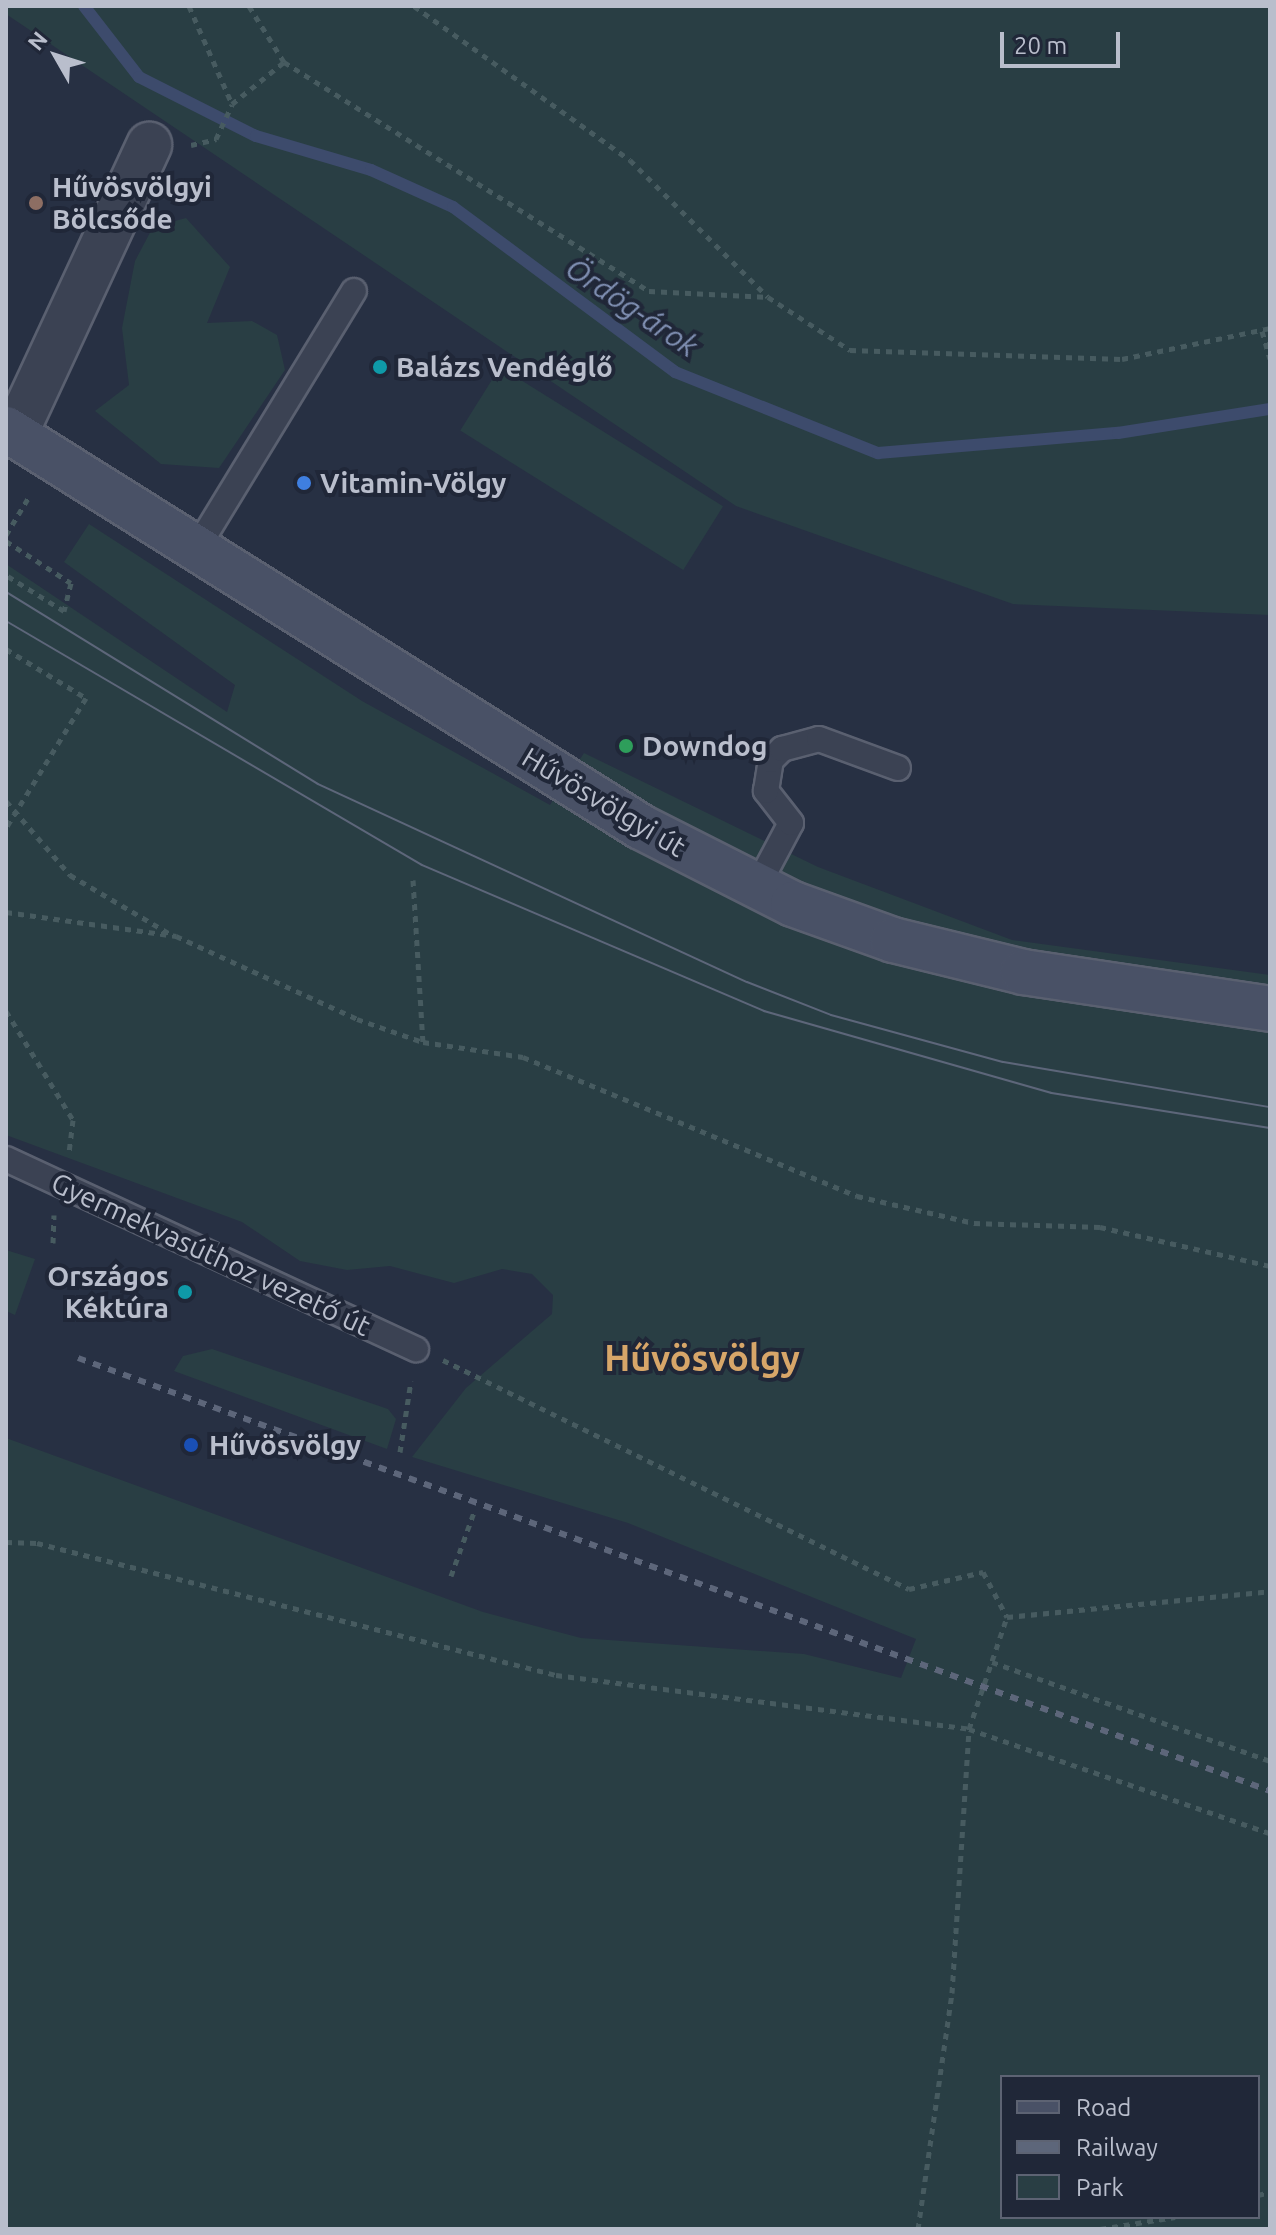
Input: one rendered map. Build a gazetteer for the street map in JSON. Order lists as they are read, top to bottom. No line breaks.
{"streets":{"main road":["Hűvösvölgyi út"],"lane":["Gyermekvasúthoz vezető út"]},"districts":["Hűvösvölgy"],"water":["Ördög-árok"],"places":["Hűvösvölgyi Bölcsőde","Balázs Vendéglő","Vitamin-Völgy","Downdog","Országos Kéktúra","Hűvösvölgy"],"legend":["Road","Railway","Park"],"scale_bar":"20 m","north":"top left"}
